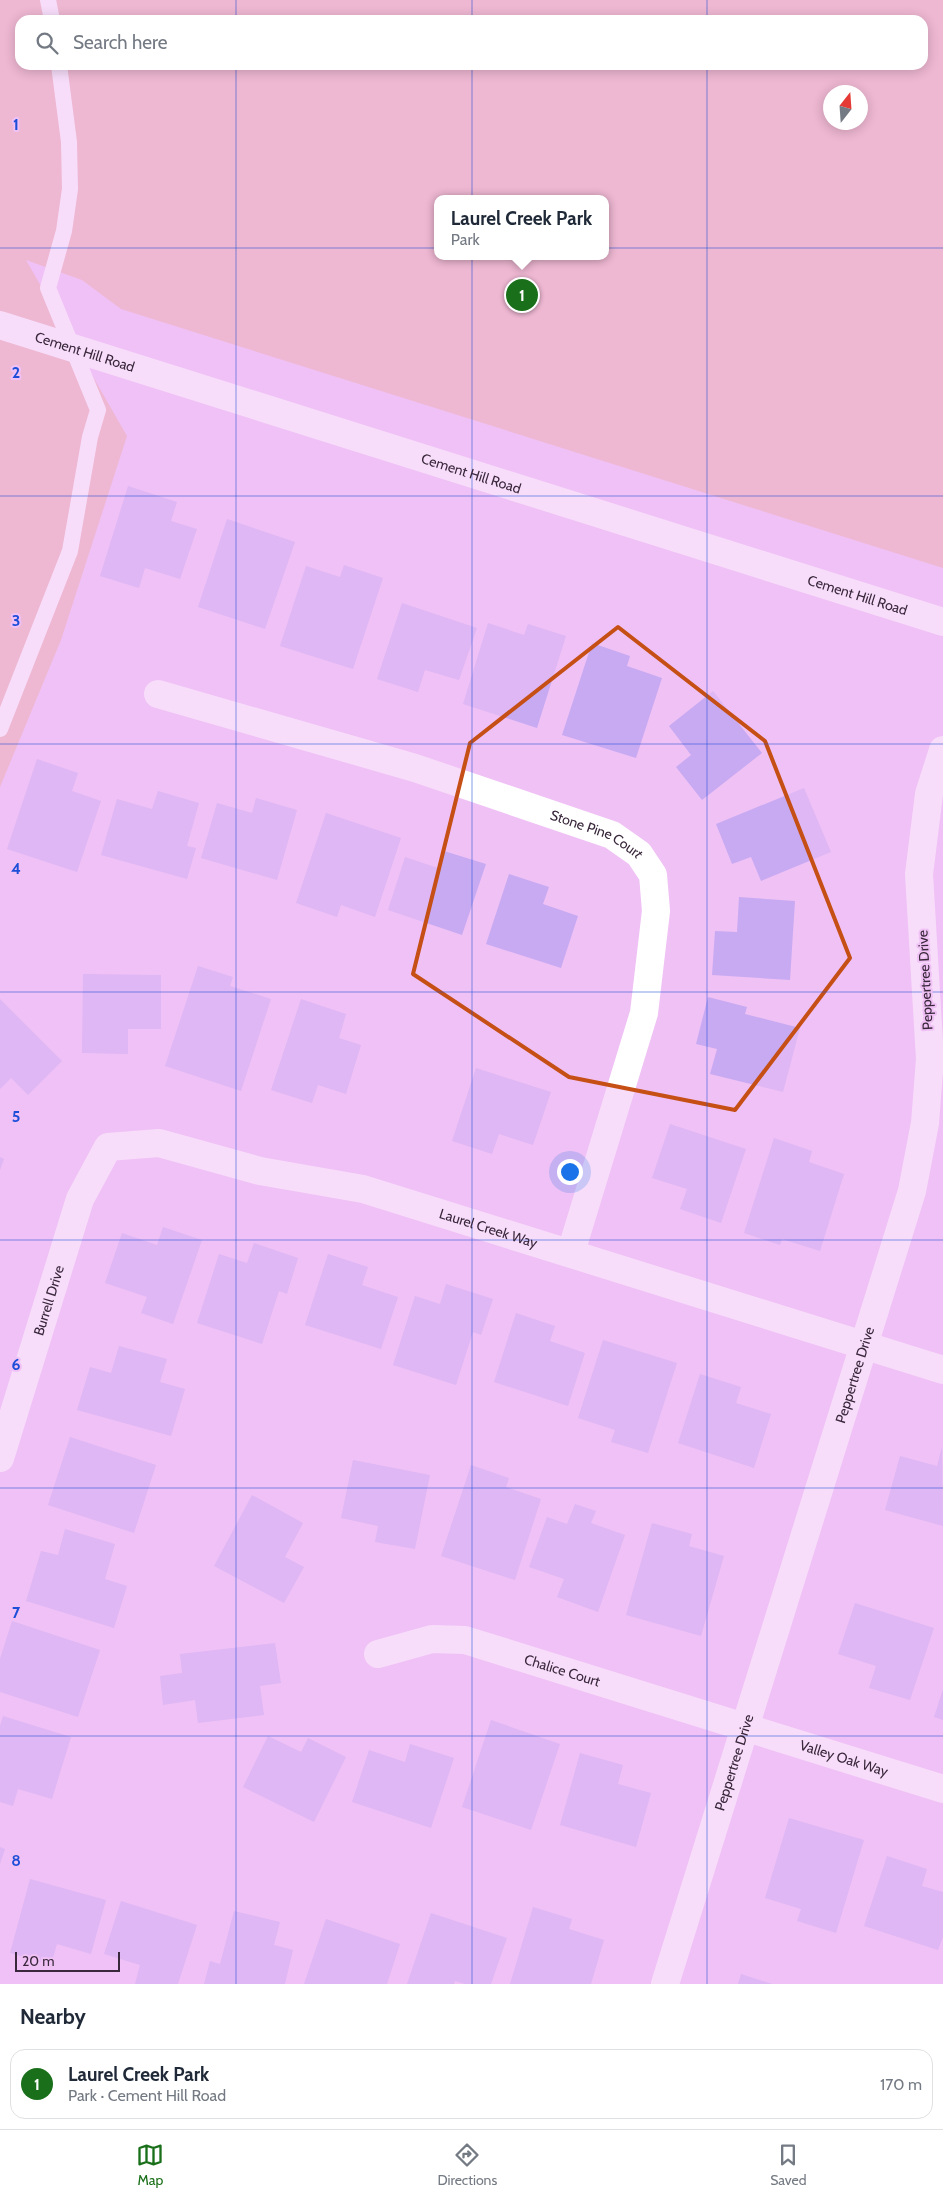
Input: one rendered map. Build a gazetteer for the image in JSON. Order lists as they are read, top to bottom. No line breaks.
{"streets":{"street":["Cement Hill Road","Stone Pine Court","Peppertree Drive","Laurel Creek Way","Burrell Drive","Chalice Court","Valley Oak Way"]},"crossings":[["Stone Pine Court","Laurel Creek Way"],["Peppertree Drive","Laurel Creek Way"],["Peppertree Drive","Chalice Court"],["Peppertree Drive","Valley Oak Way"],["Laurel Creek Way","Burrell Drive"],["Chalice Court","Valley Oak Way"]],"scale_bar":"20 m","north":"top","page":{"search":"Search here","popup":["Laurel Creek Park","Park"],"pins":"1","scale":"20 m","heading":"Nearby","list":[{"mark":"1","name":"Laurel Creek Park","note":"Park · Cement Hill Road","value":"170 m"}],"nav":["Map","Directions","Saved"]},"grid":{"rows":["1","2","3","4","5","6","7","8"]}}
